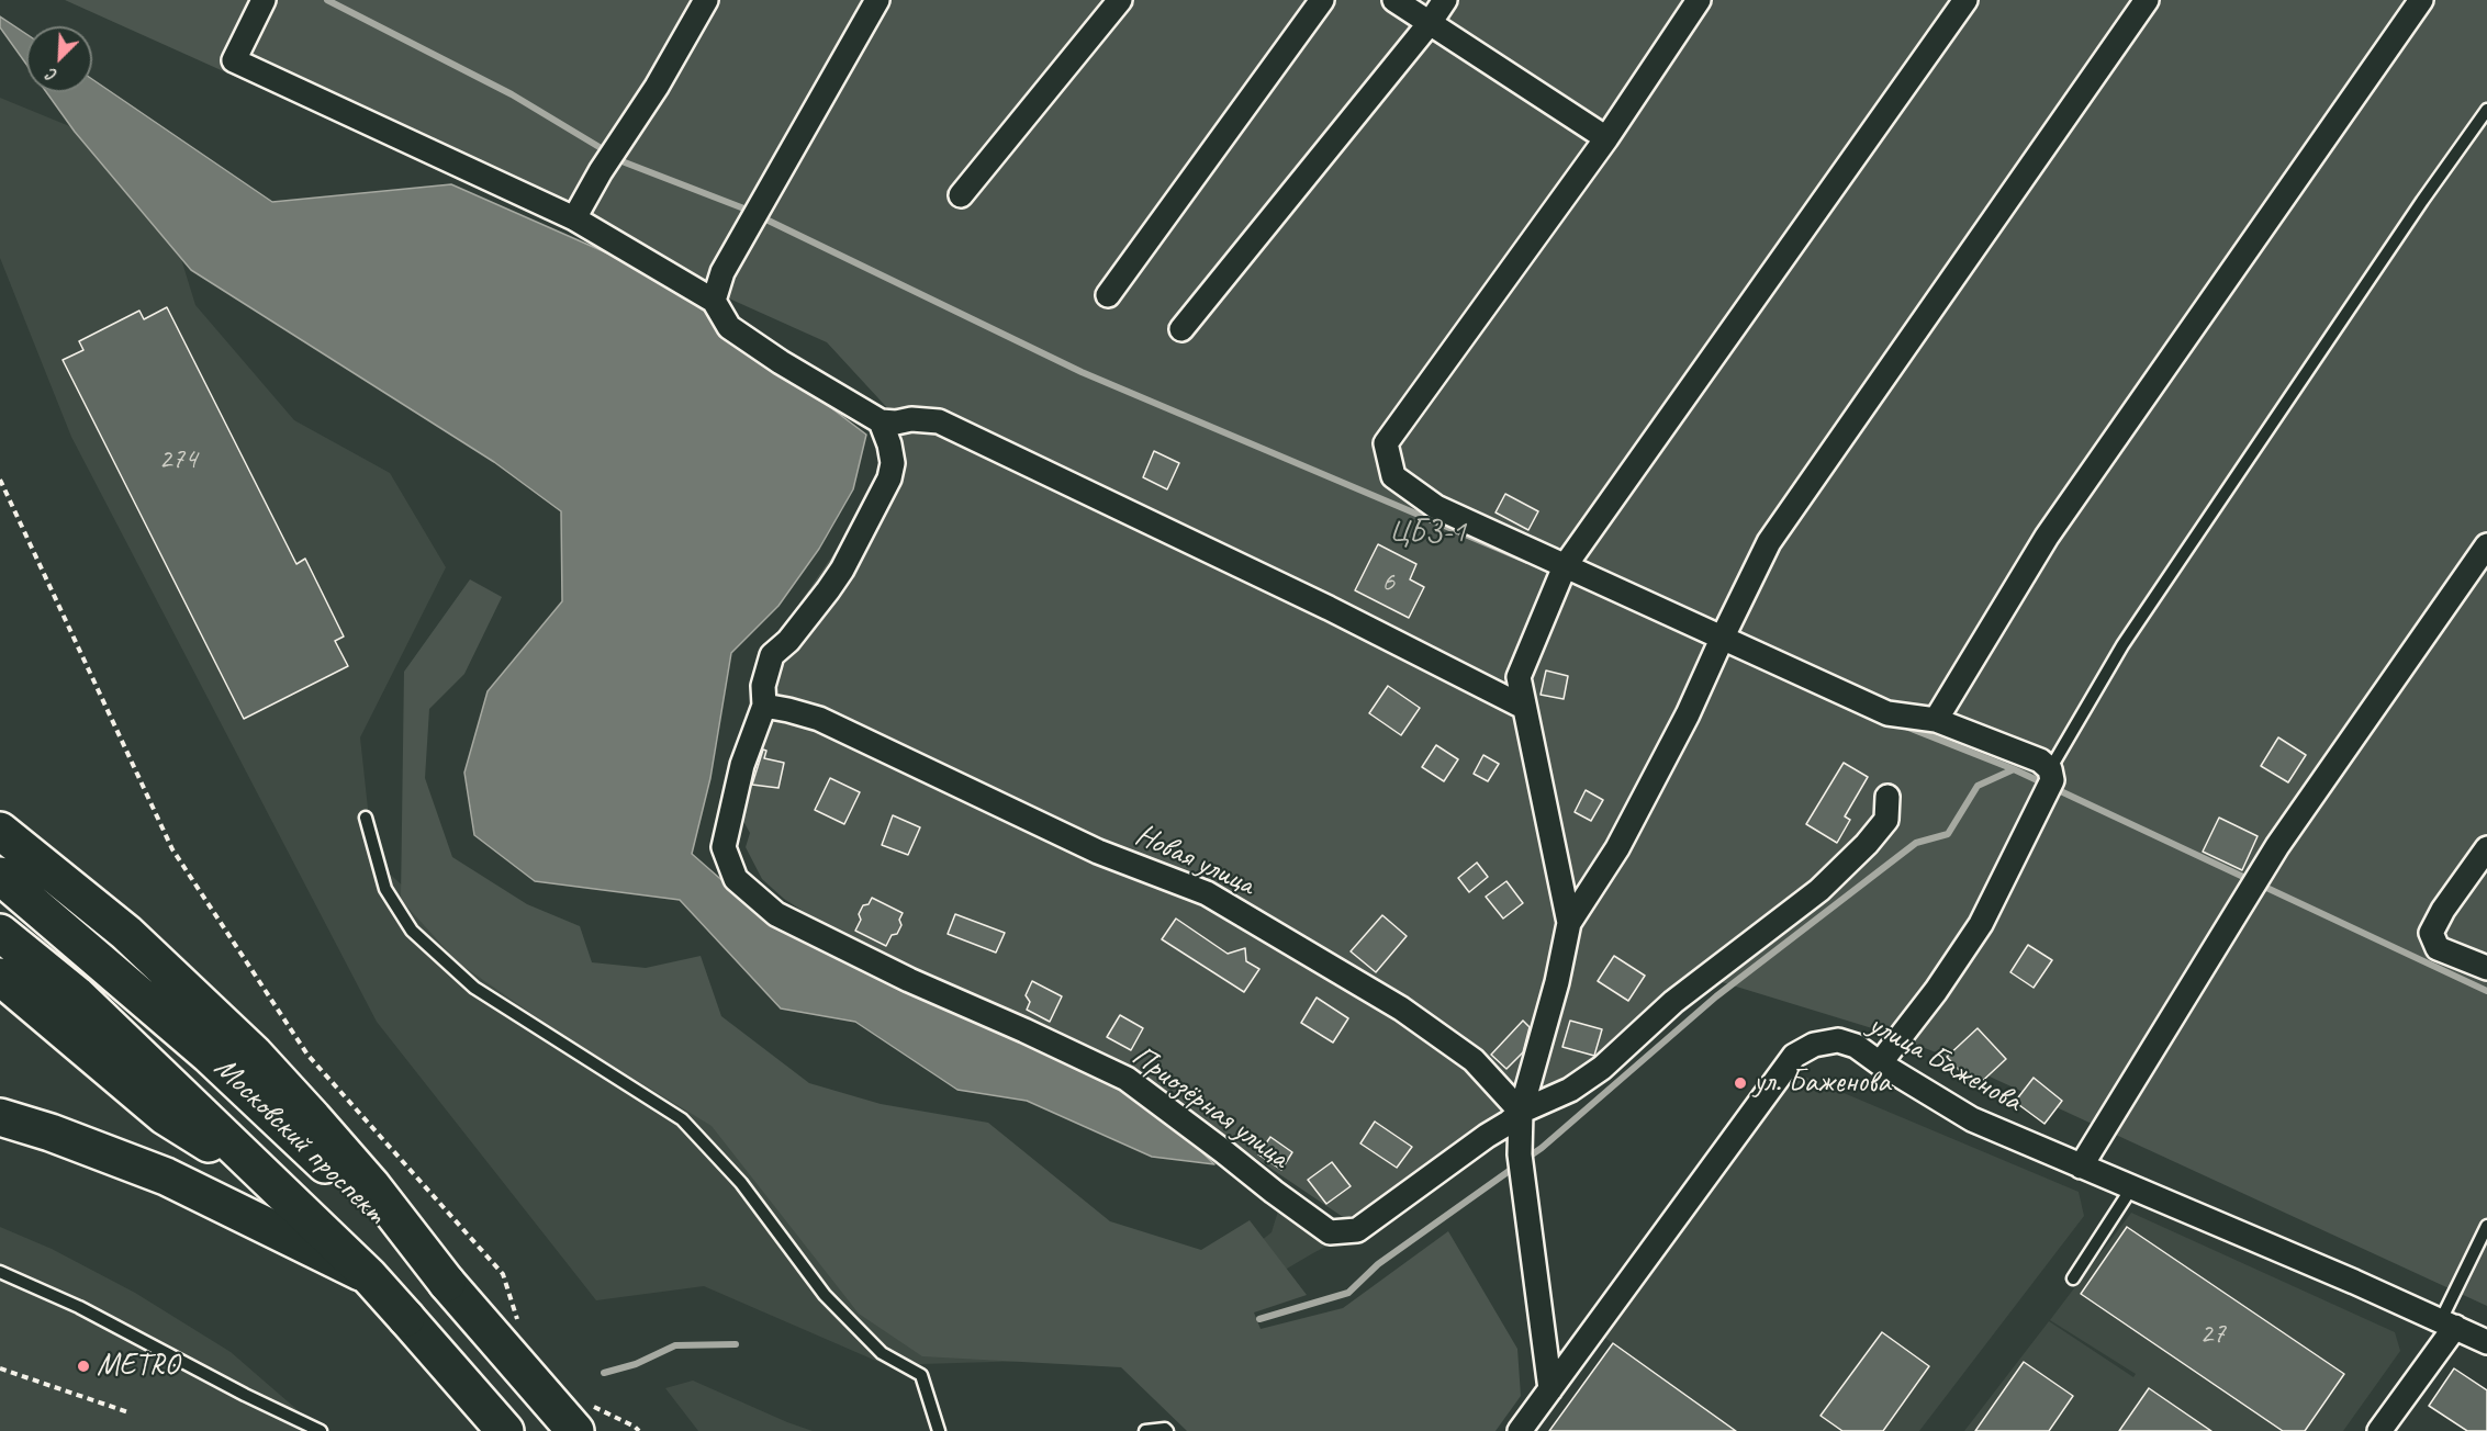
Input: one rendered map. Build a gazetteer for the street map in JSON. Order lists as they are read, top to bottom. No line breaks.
{"streets":{"main road":["Московский проспект"],"street":["Новая улица","улица Баженова","Приозёрная улица"]},"crossings":[["Новая улица","Приозёрная улица"]],"parks":["ЦБЗ-1"],"places":["ул. Баженова","METRO"],"house_numbers":["274","6","27"],"north":"bottom left"}
